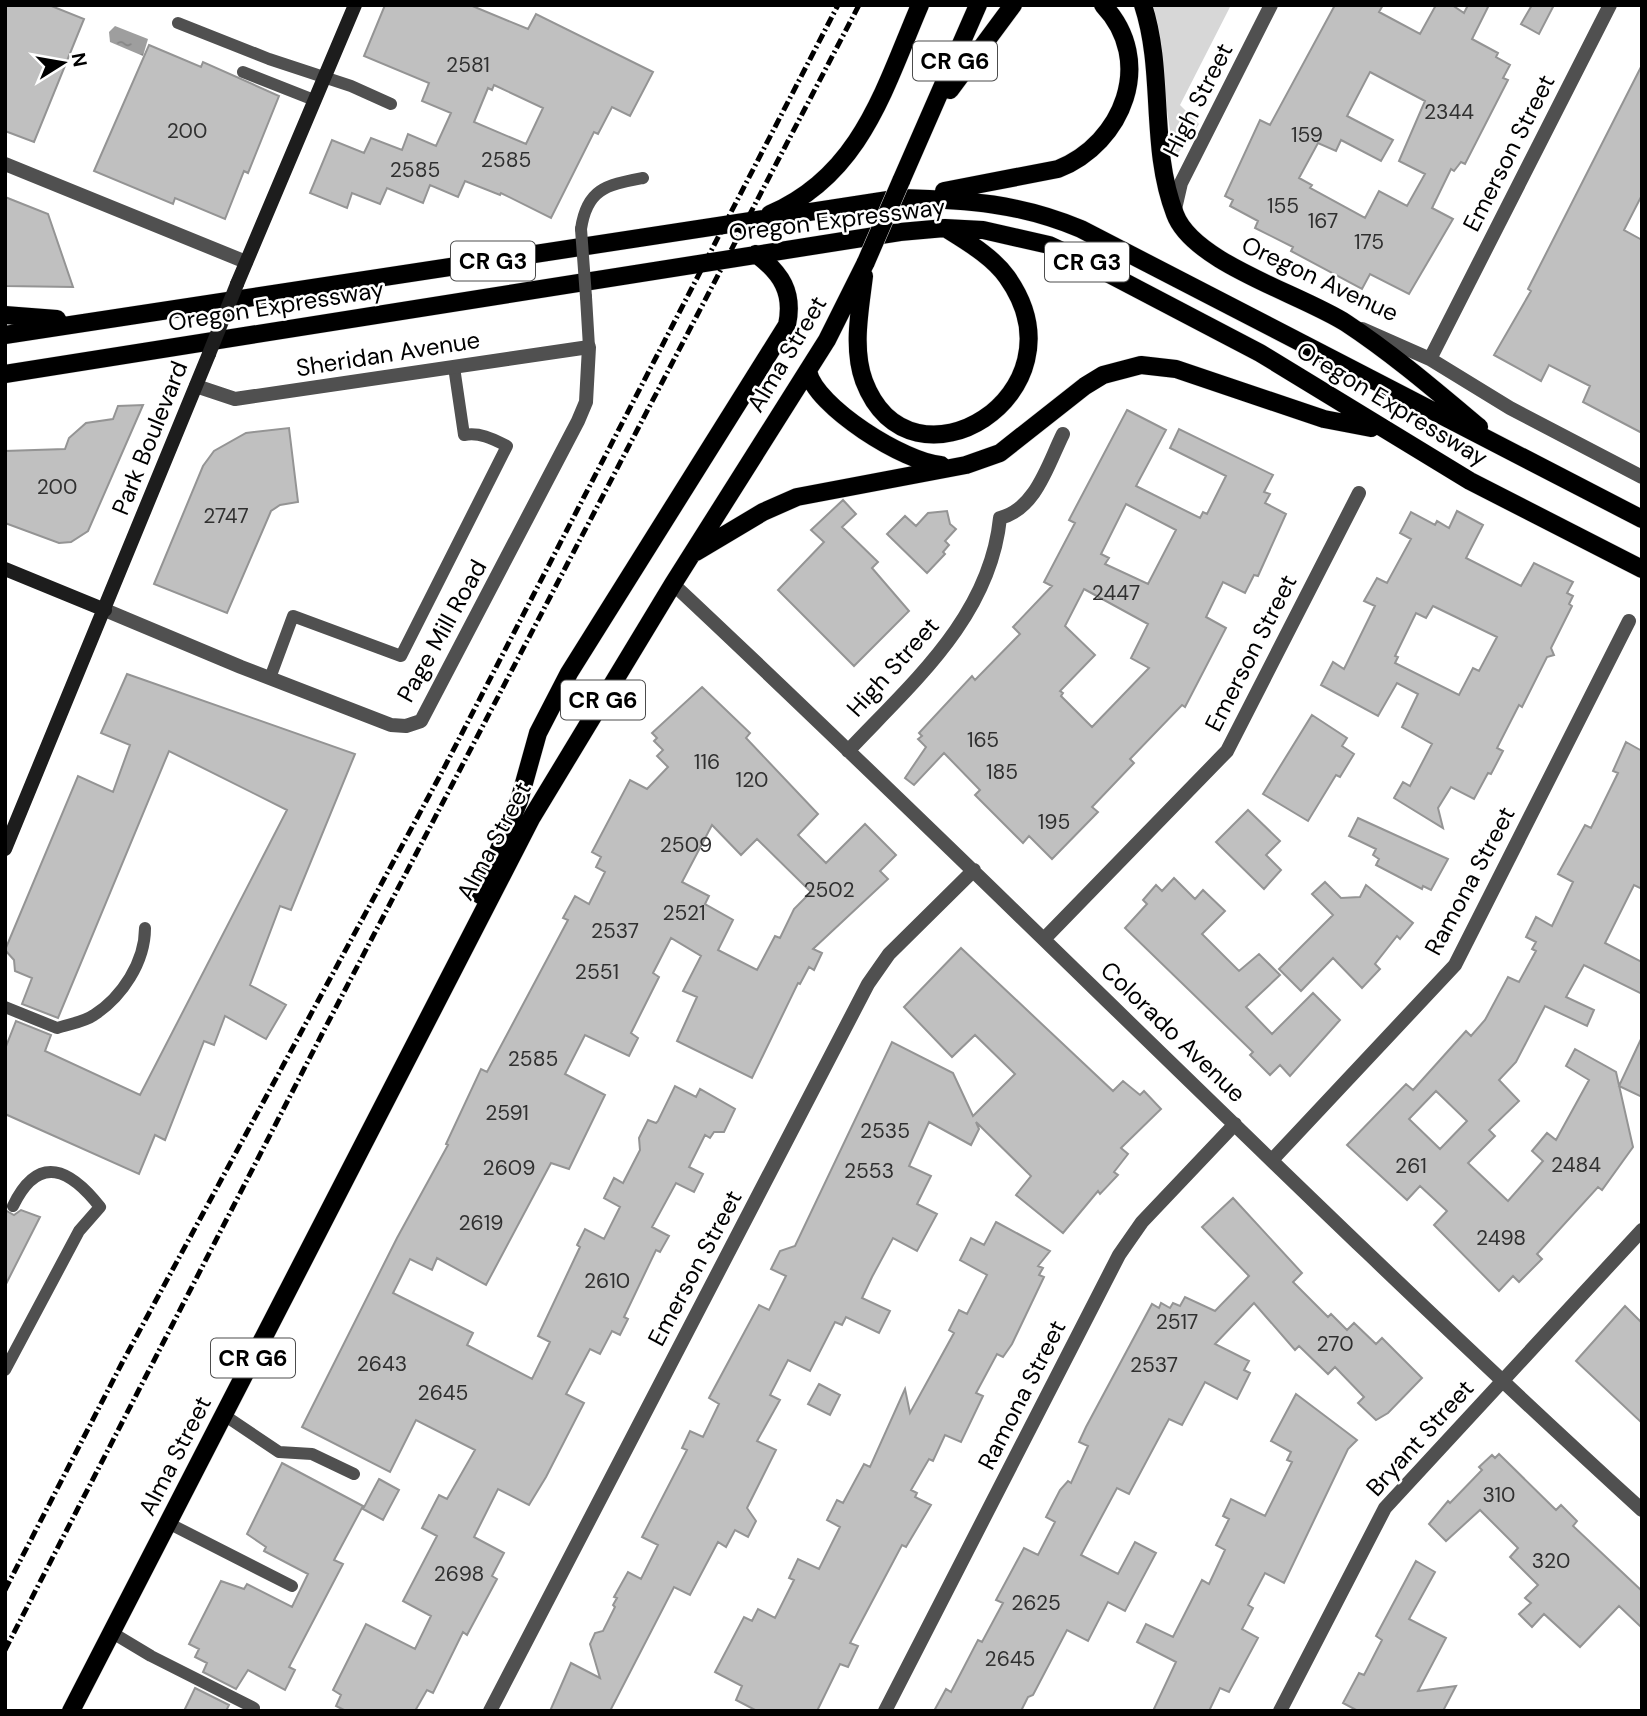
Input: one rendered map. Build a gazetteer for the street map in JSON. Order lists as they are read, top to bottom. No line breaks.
{"streets":{"main road":["CR G6","Oregon Expressway","CR G3","Oregon Avenue","Alma Street"],"street":["High Street","Emerson Street","Sheridan Avenue","Park Boulevard","Page Mill Road","Ramona Street","Colorado Avenue","Bryant Street"]},"crossings":[["High Street","Oregon Avenue"],["High Street","Colorado Avenue"],["Emerson Street","Oregon Avenue"],["Emerson Street","Colorado Avenue"],["Oregon Expressway","Alma Street"],["Sheridan Avenue","Park Boulevard"],["Sheridan Avenue","Page Mill Road"],["Alma Street","Colorado Avenue"],["Park Boulevard","Page Mill Road"],["Ramona Street","Colorado Avenue"],["Colorado Avenue","Bryant Street"]],"house_numbers":["2581","2344","200","159","2585","2585","155","167","175","200","2747","2447","165","116","185","120","195","2509","2502","2521","2537","2551","2585","2591","2535","2484","261","2609","2553","2619","2498","2610","2517","270","2643","2537","2645","310","320","2698","2625","2645"],"north":"right"}
